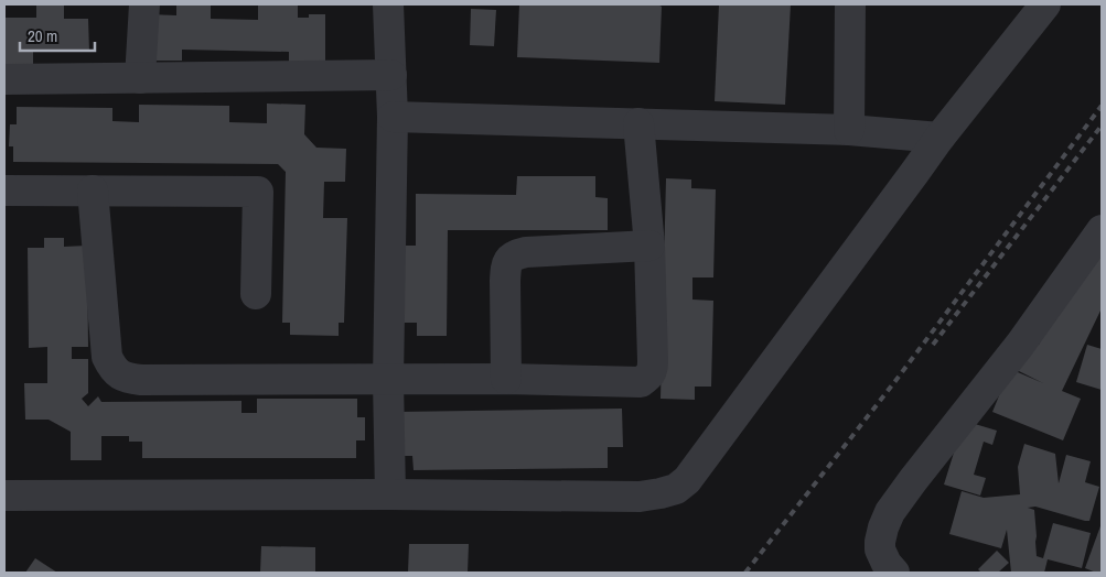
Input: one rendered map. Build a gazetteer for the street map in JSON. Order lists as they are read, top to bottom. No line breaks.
{"scale_bar":"20 m"}
